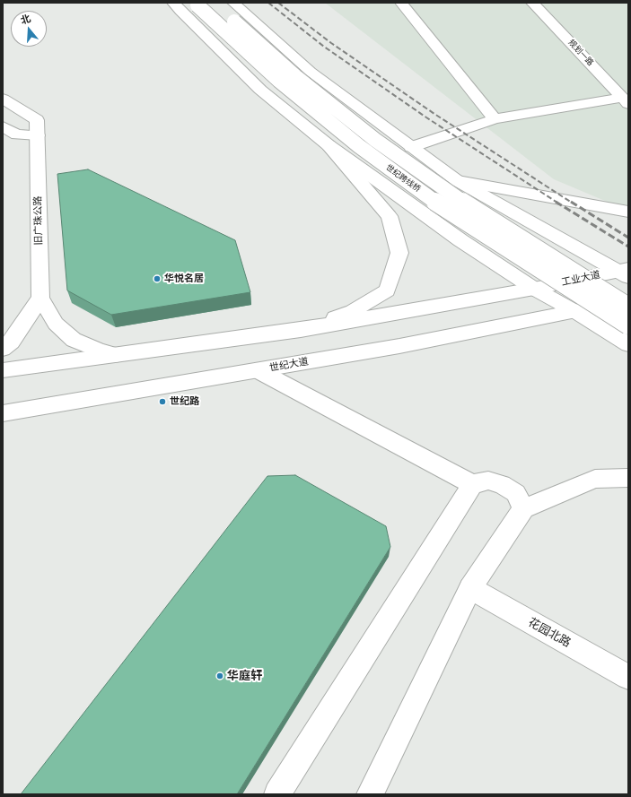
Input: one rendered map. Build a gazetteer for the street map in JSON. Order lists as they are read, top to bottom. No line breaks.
{"streets":{"main road":["规划一路","世纪跨线桥","旧广珠公路","工业大道","世纪大道","花园北路"]},"places":["华悦名居","世纪路","华庭轩"],"north":"top"}
